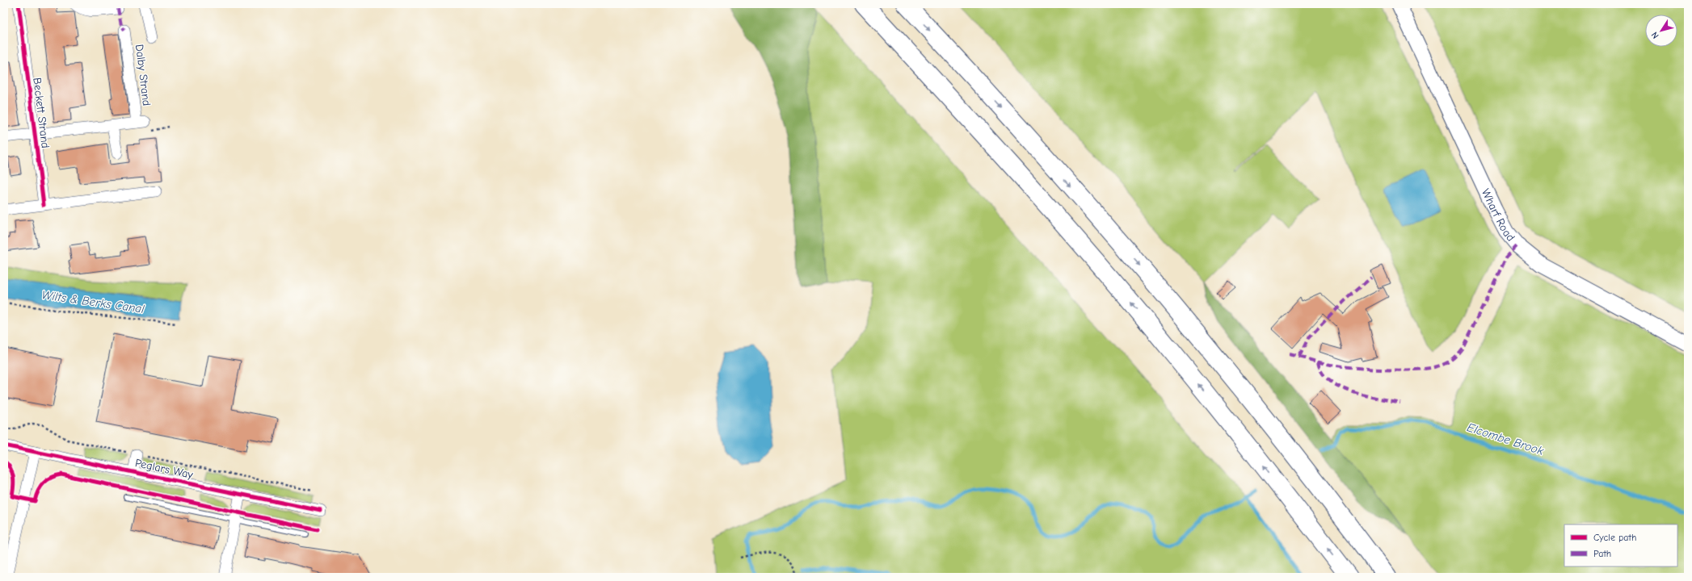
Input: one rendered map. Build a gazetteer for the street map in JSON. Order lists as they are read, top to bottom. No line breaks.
{"streets":{"main road":["Wharf Road"],"street":["Dalby Strand","Beckett Strand","Peglars Way"]},"crossings":[["Dalby Strand","Beckett Strand"]],"water":["Wilts & Berks Canal","Elcombe Brook"],"legend":["Cycle path","Path"],"north":"bottom left"}
